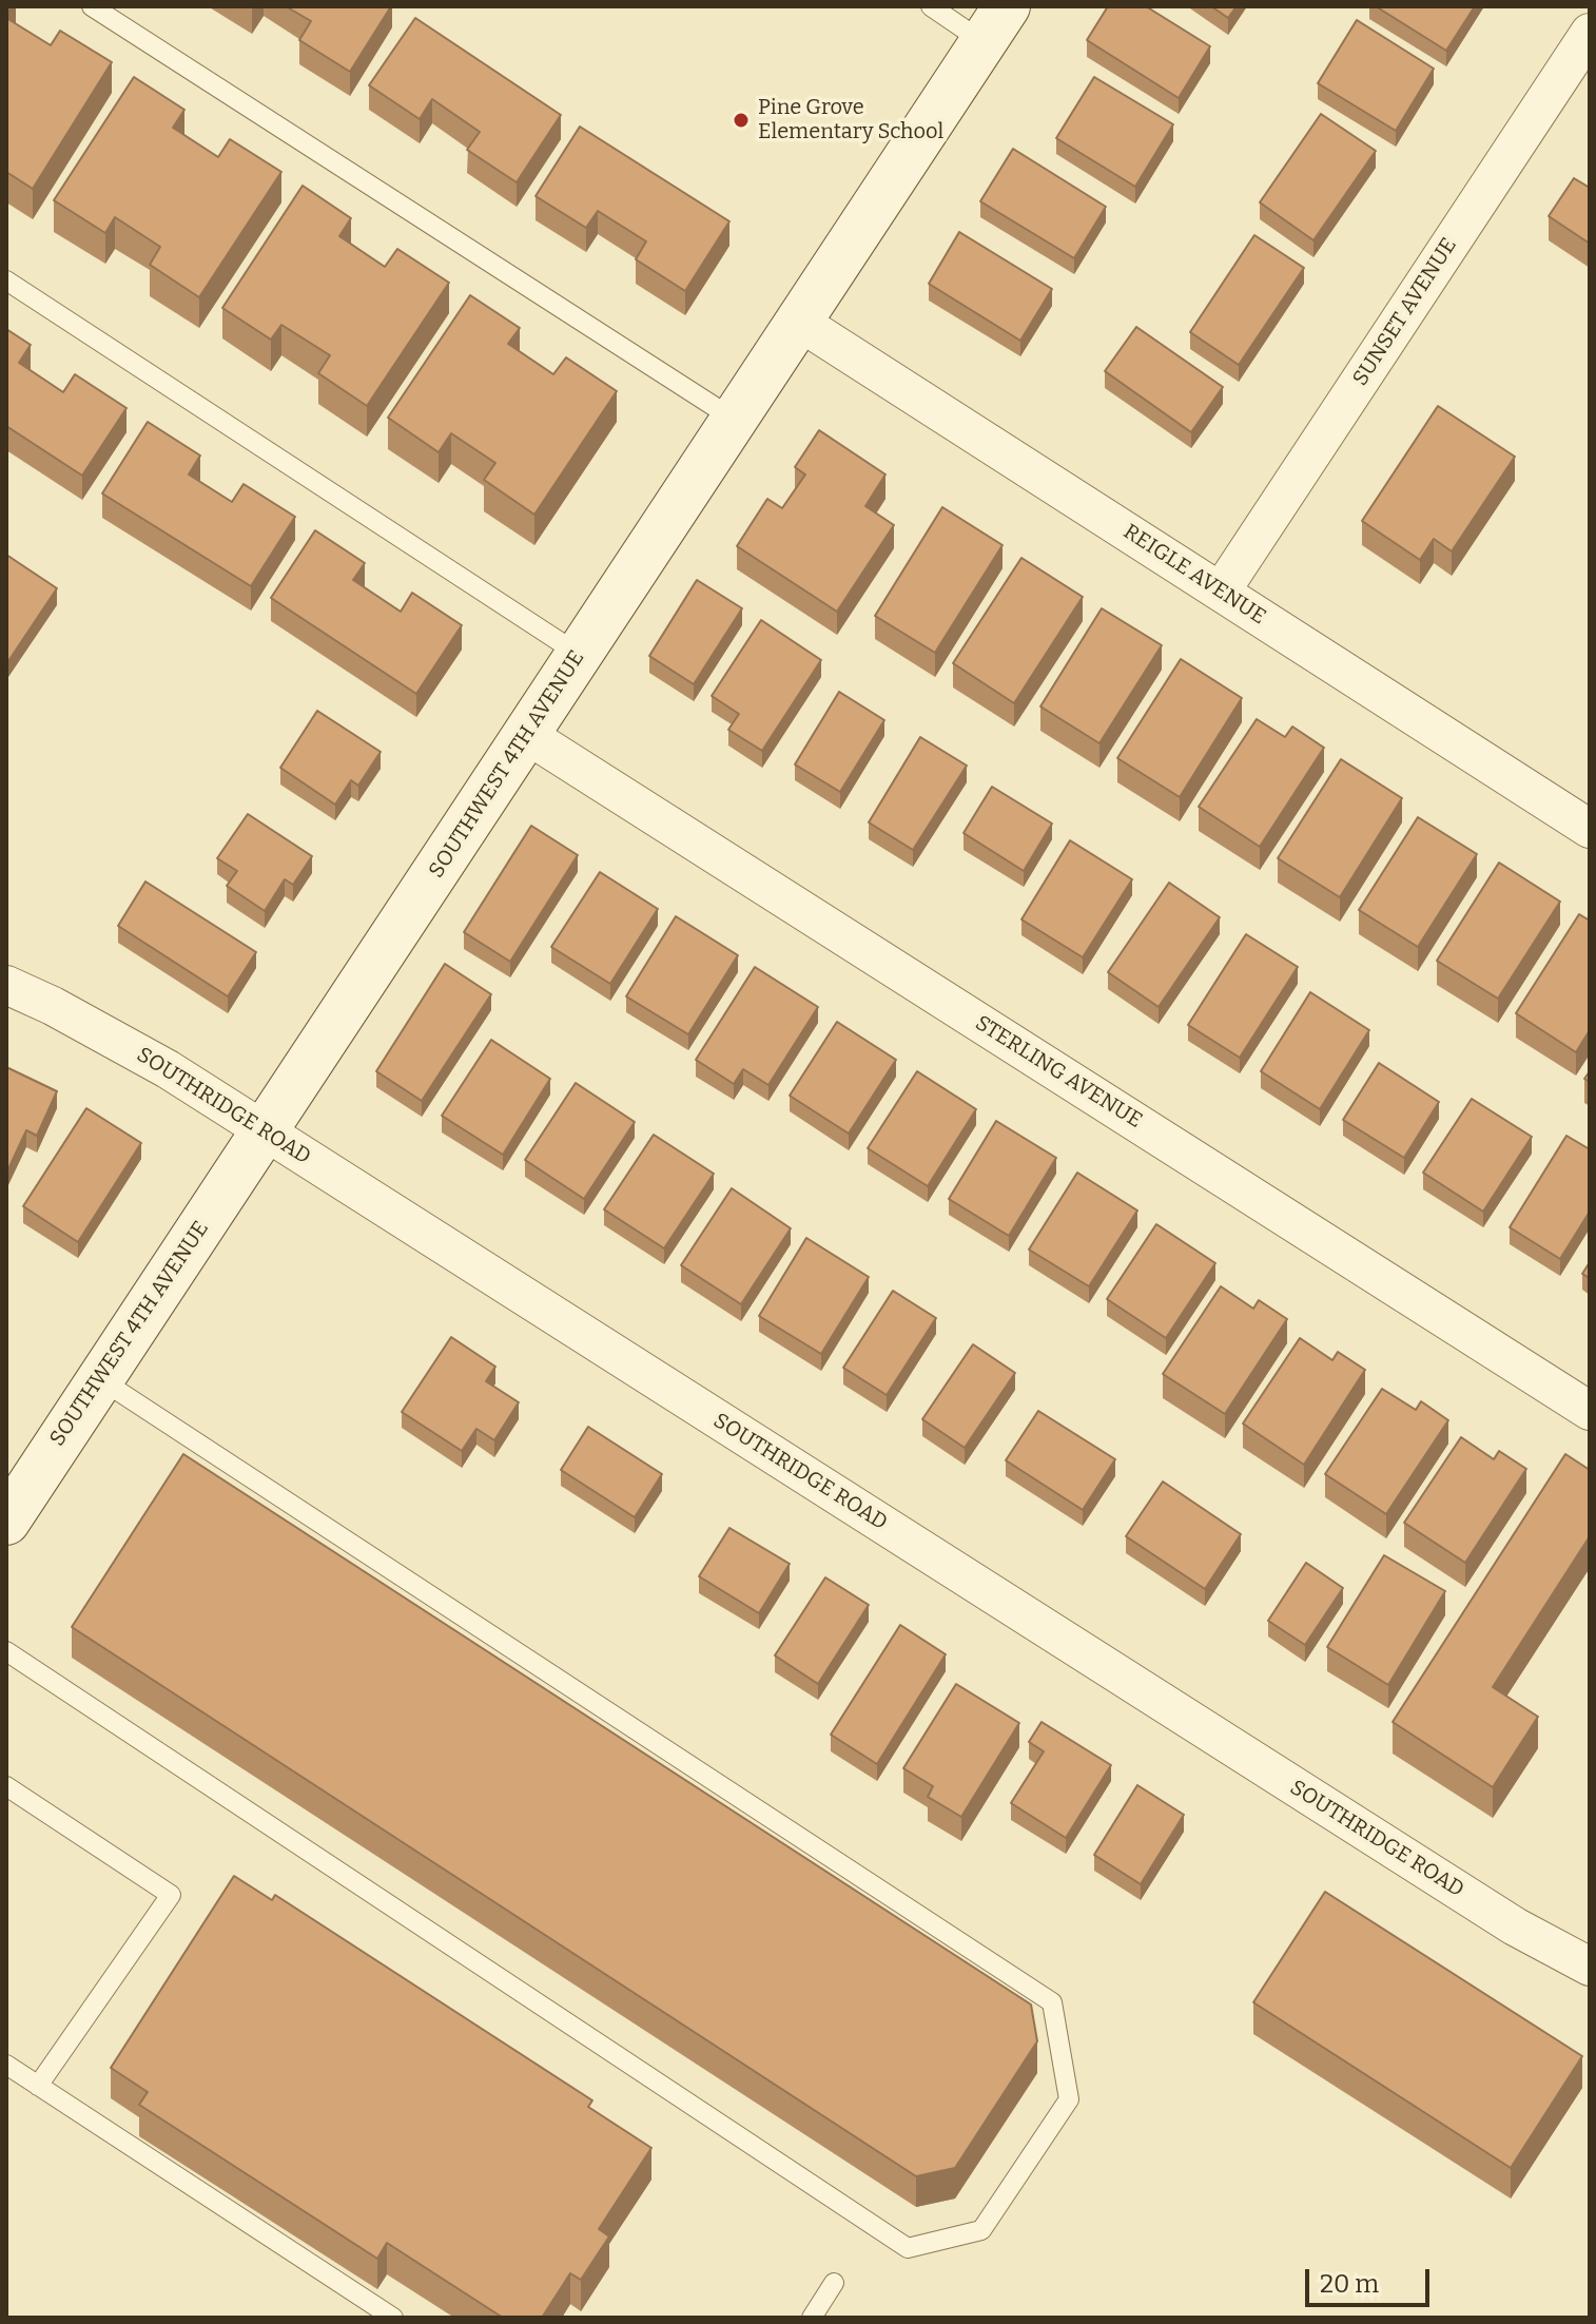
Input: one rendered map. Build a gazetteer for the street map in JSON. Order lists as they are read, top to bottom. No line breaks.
{"streets":{"street":["SUNSET AVENUE","REIGLE AVENUE","SOUTHWEST 4TH AVENUE","STERLING AVENUE","SOUTHRIDGE ROAD"]},"crossings":[["SUNSET AVENUE","REIGLE AVENUE"],["REIGLE AVENUE","SOUTHWEST 4TH AVENUE"],["SOUTHWEST 4TH AVENUE","STERLING AVENUE"],["SOUTHWEST 4TH AVENUE","SOUTHRIDGE ROAD"]],"places":["Pine Grove Elementary School"],"scale_bar":"20 m"}
